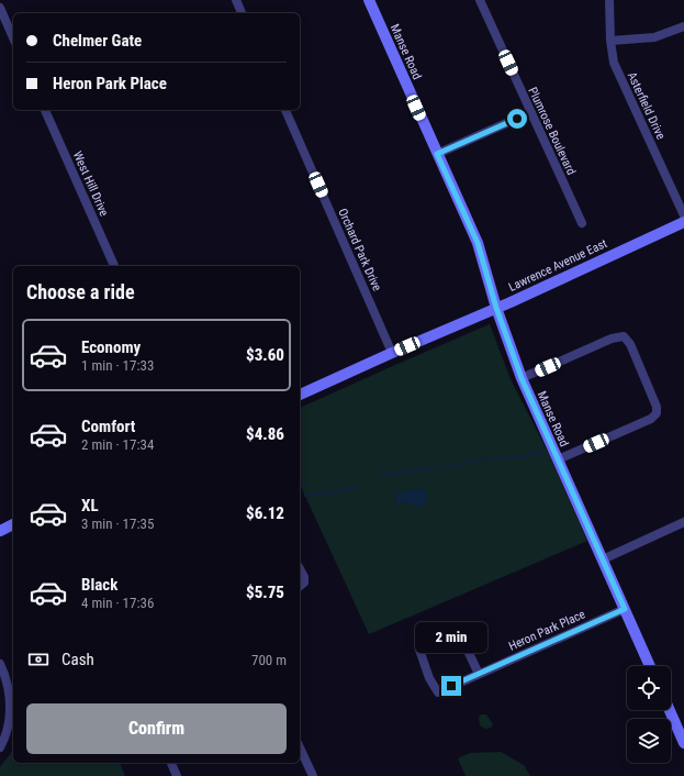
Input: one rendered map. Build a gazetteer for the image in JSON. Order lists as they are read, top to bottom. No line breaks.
{"streets":{"street":["Manse Road","Asterfield Drive","Plumrose Boulevard","West Hill Drive","Orchard Park Drive","Lawrence Avenue East","Heron Park Place"]},"crossings":[["Manse Road","Lawrence Avenue East"],["Manse Road","Heron Park Place"],["Orchard Park Drive","Lawrence Avenue East"]],"page":{"banner":["Chelmer Gate","Heron Park Place"],"heading":"Choose a ride","list":[{"name":"Economy","note":"1 min · 17:33","value":"$3.60"},{"name":"Comfort","note":"2 min · 17:34","value":"$4.86"},{"name":"XL","note":"3 min · 17:35","value":"$6.12"},{"name":"Black","note":"4 min · 17:36","value":"$5.75"}],"bubble":"2 min","pay":["Cash","700 m"],"buttons":"Confirm"}}
